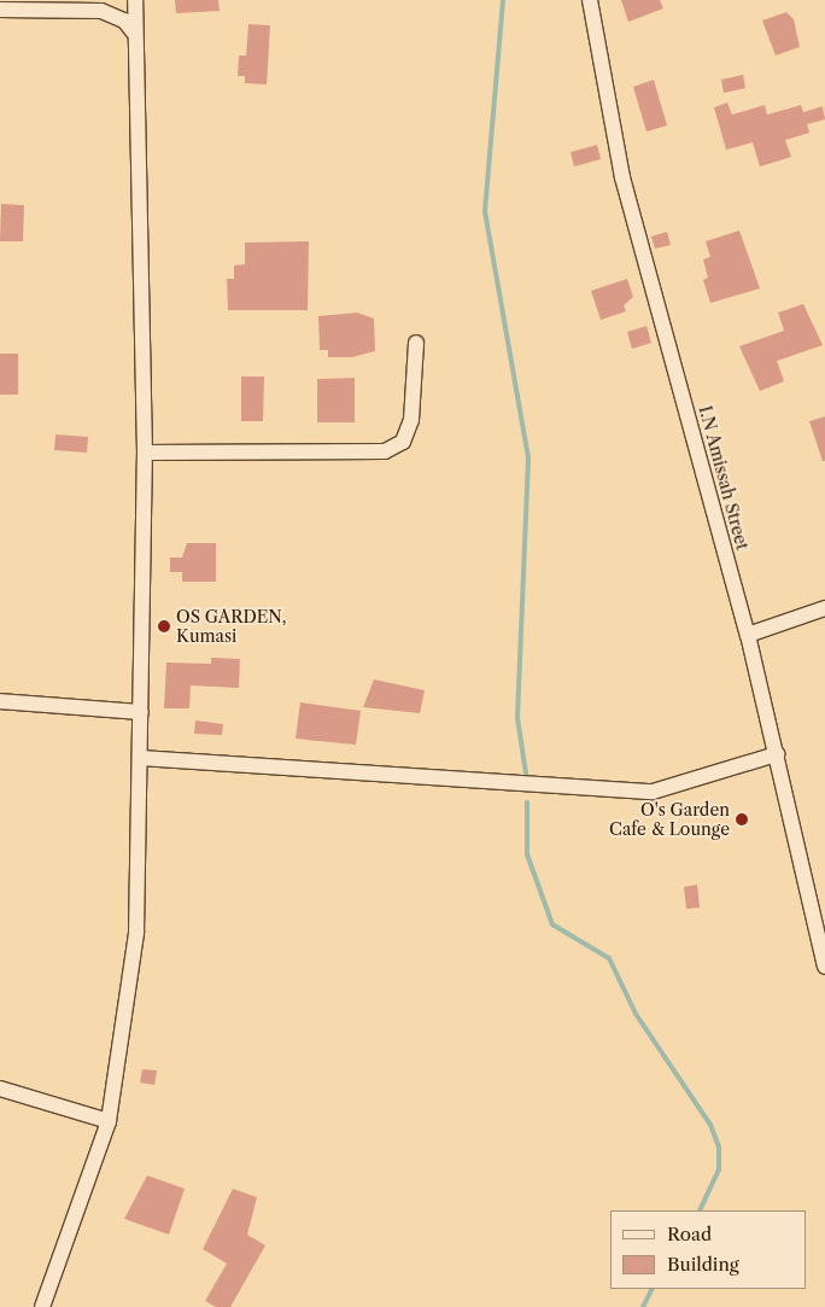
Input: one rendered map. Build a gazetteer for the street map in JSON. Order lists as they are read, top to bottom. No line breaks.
{"streets":{"street":["I.N Amissah Street"]},"places":["OS GARDEN, Kumasi","O's Garden Cafe & Lounge"],"legend":["Road","Building"]}
